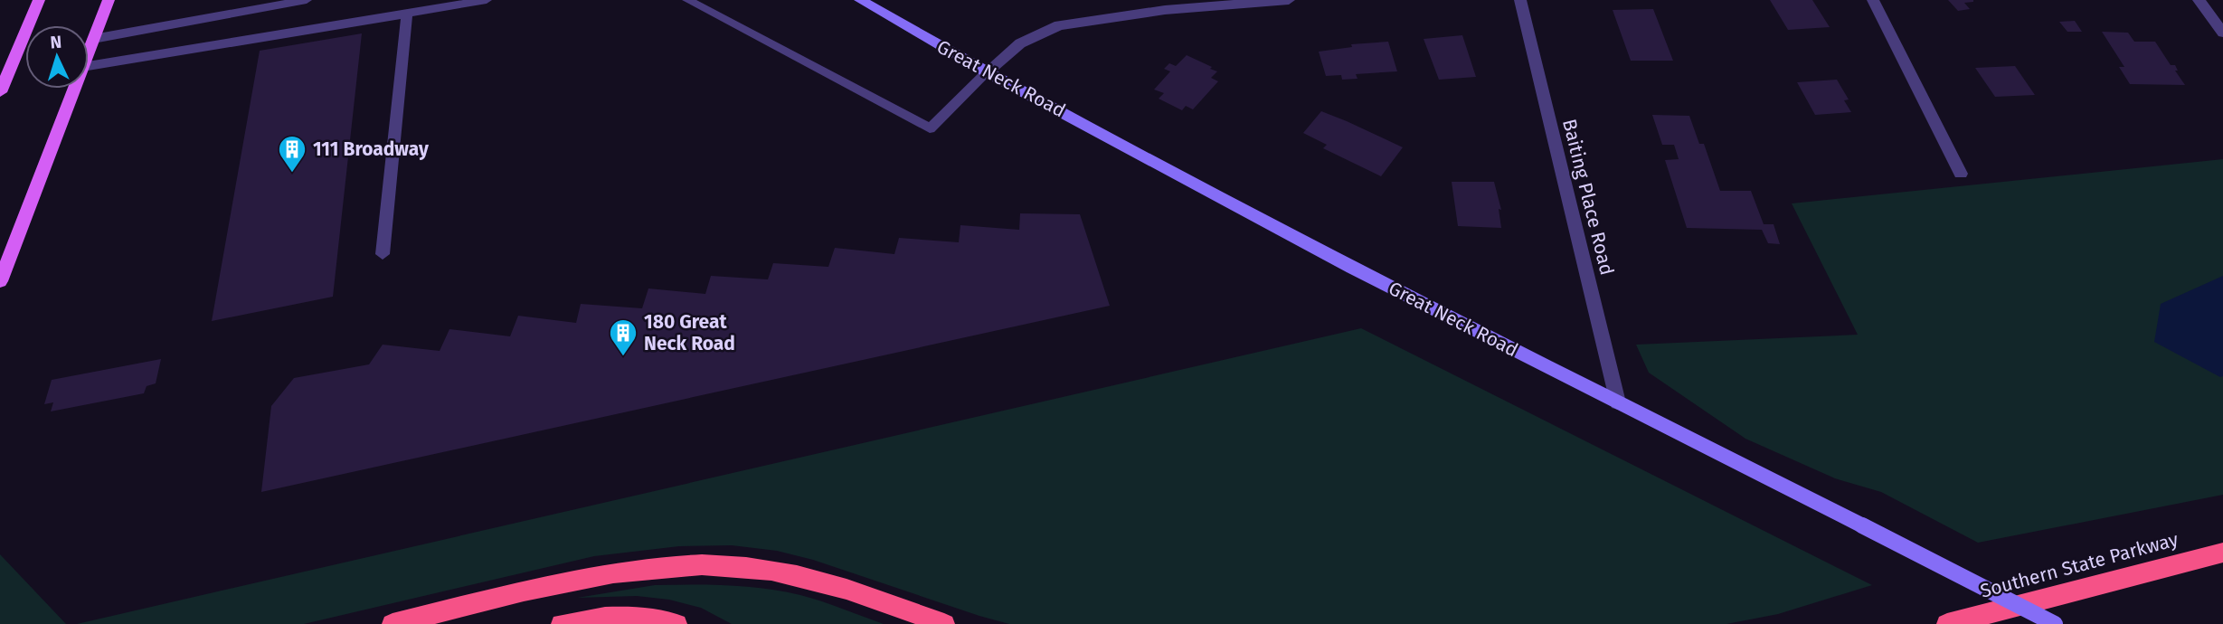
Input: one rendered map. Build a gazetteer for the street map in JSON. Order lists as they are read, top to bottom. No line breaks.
{"streets":{"highway":["Southern State Parkway"],"main road":["Great Neck Road"],"street":["Baiting Place Road"]},"crossings":[["Great Neck Road","Baiting Place Road"]],"places":{"building":["111 Broadway","180 Great Neck Road"]},"north":"top"}
